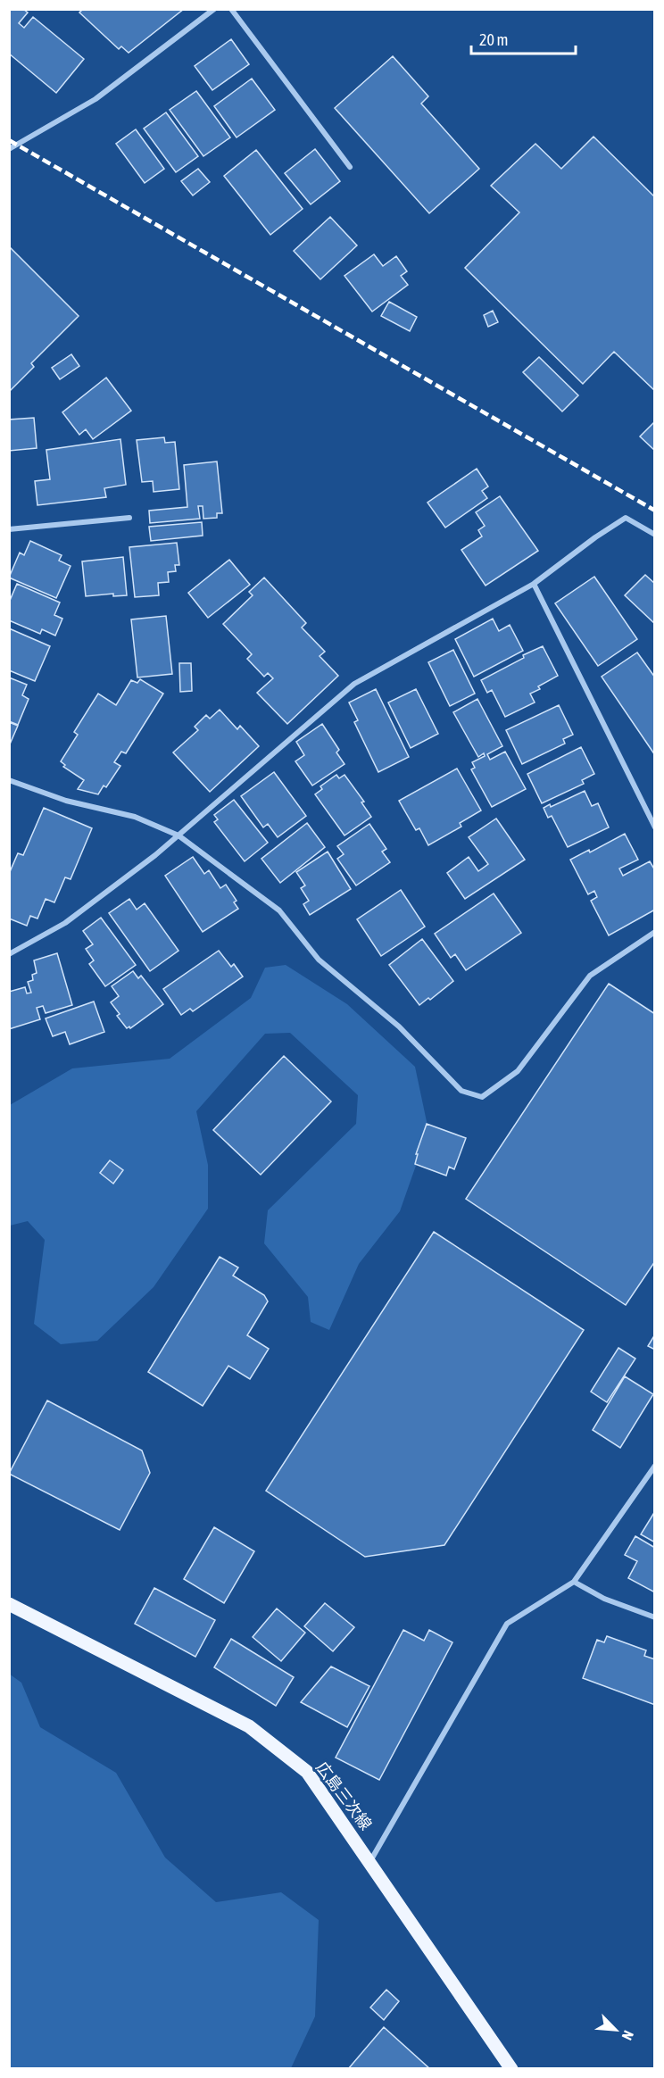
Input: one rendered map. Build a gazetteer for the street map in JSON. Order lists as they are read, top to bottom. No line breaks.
{"streets":{"main road":["広島三次線"]},"scale_bar":"20 m","north":"bottom right"}
